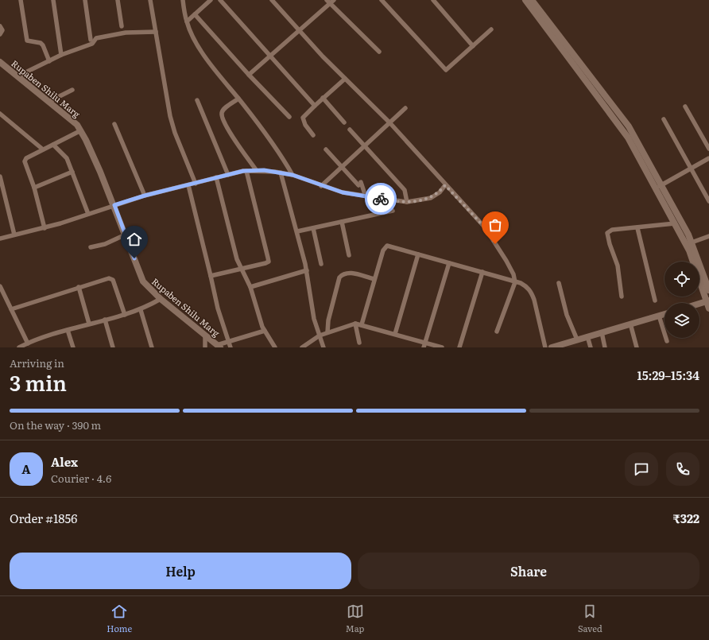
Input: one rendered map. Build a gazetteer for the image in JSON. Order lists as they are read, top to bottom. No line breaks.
{"streets":{"street":["Rupaben Shilu Marg"]},"page":{"heading":["3 min","Arriving in","15:29–15:34"],"panel":["Alex","Courier · 4.6","Order #1856","₹322"],"bar":"On the way · 390 m","round":"A","buttons":["Help","Share"],"tabs":["Home","Map","Saved"]}}
